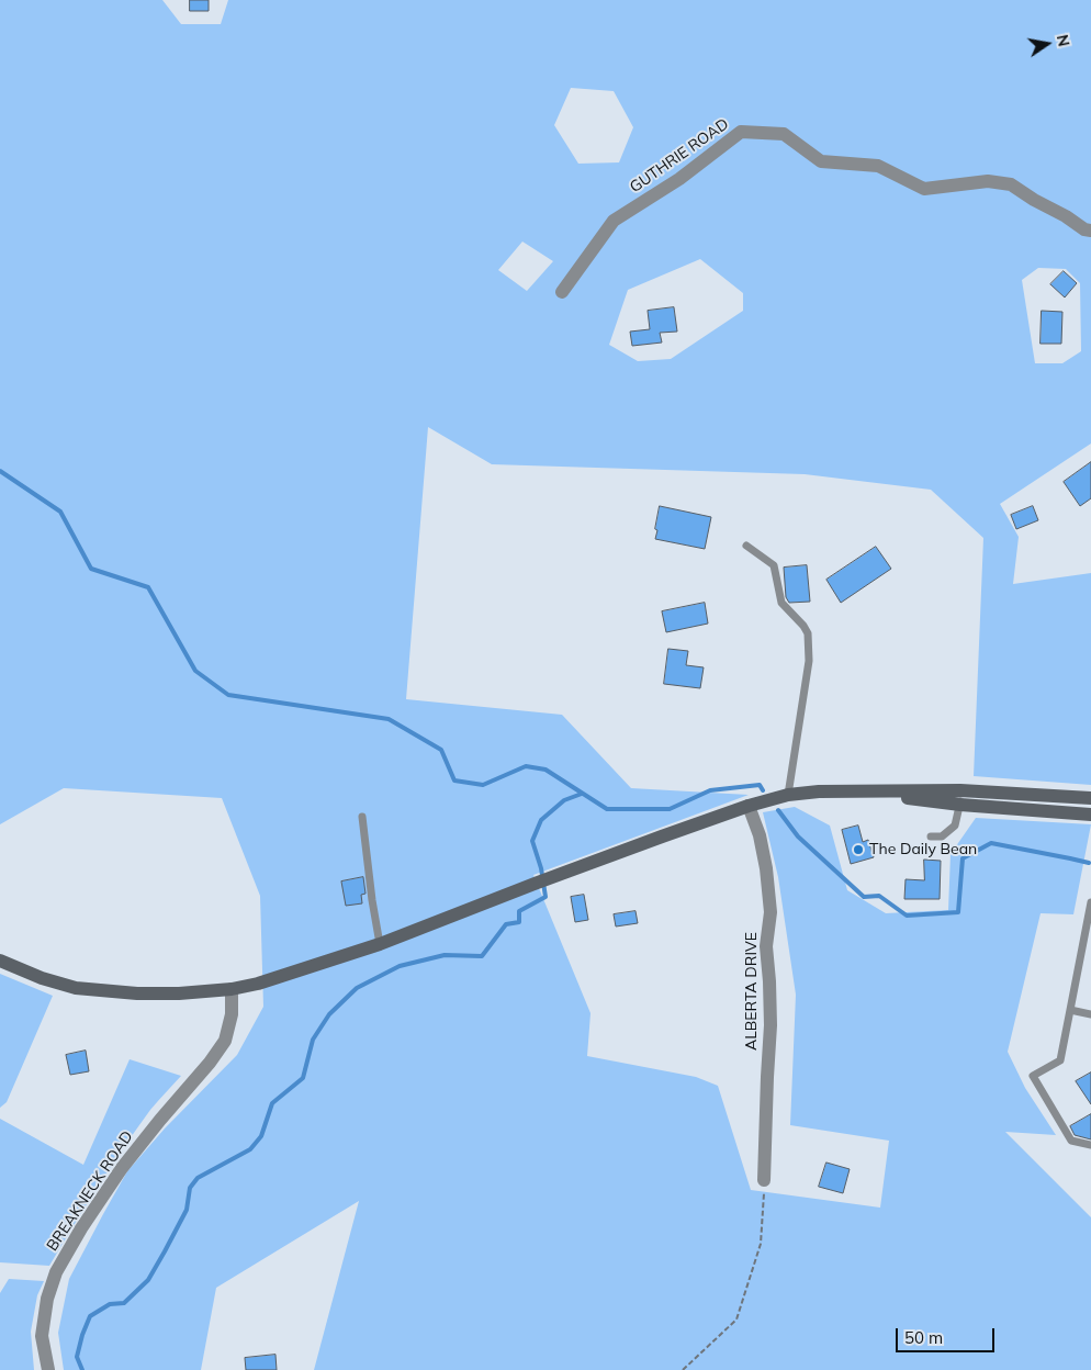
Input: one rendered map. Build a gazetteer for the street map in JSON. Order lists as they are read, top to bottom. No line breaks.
{"streets":{"street":["GUTHRIE ROAD","ALBERTA DRIVE","BREAKNECK ROAD"]},"places":["The Daily Bean"],"scale_bar":"50 m","north":"right"}
